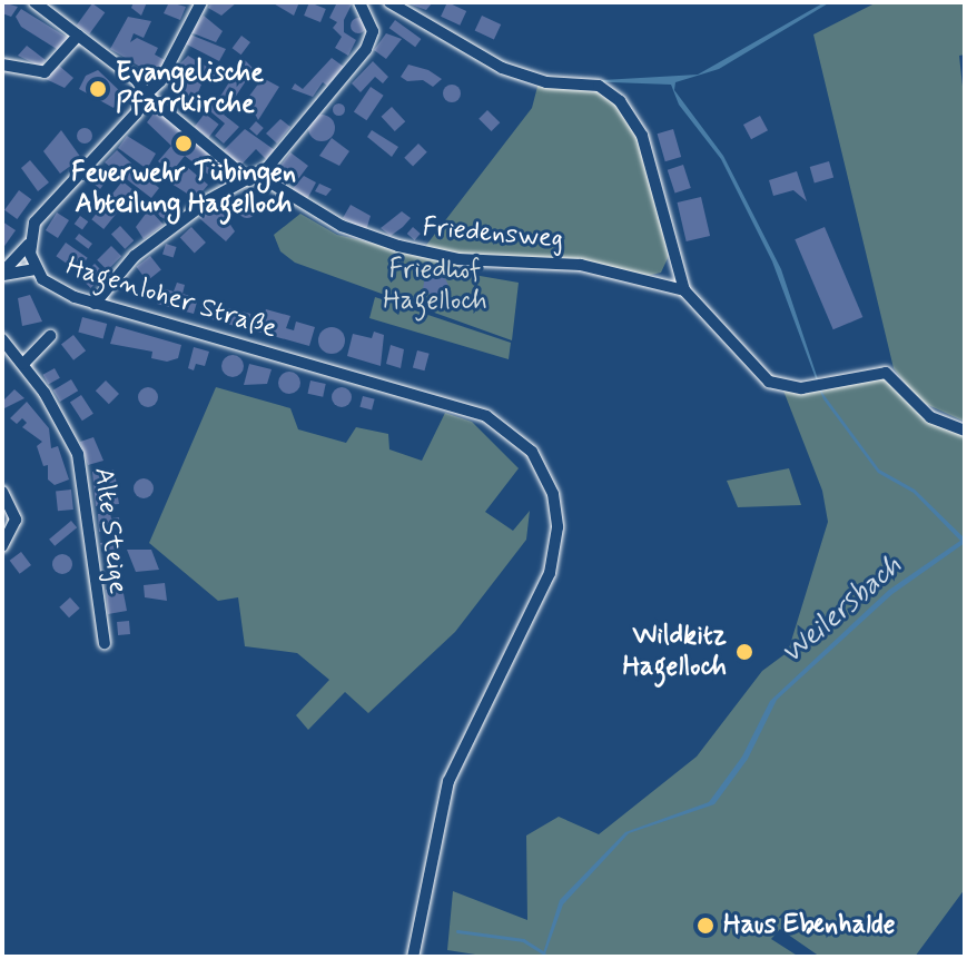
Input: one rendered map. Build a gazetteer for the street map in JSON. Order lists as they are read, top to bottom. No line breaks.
{"streets":{"street":["Friedensweg","Hagenloher Straße","Alte Steige"]},"water":["Weilersbach"],"parks":["Friedhof Hagelloch"],"places":["Evangelische Pfarrkirche","Feuerwehr Tübingen Abteilung Hagelloch","Wildkitz Hagelloch","Haus Ebenhalde"]}
